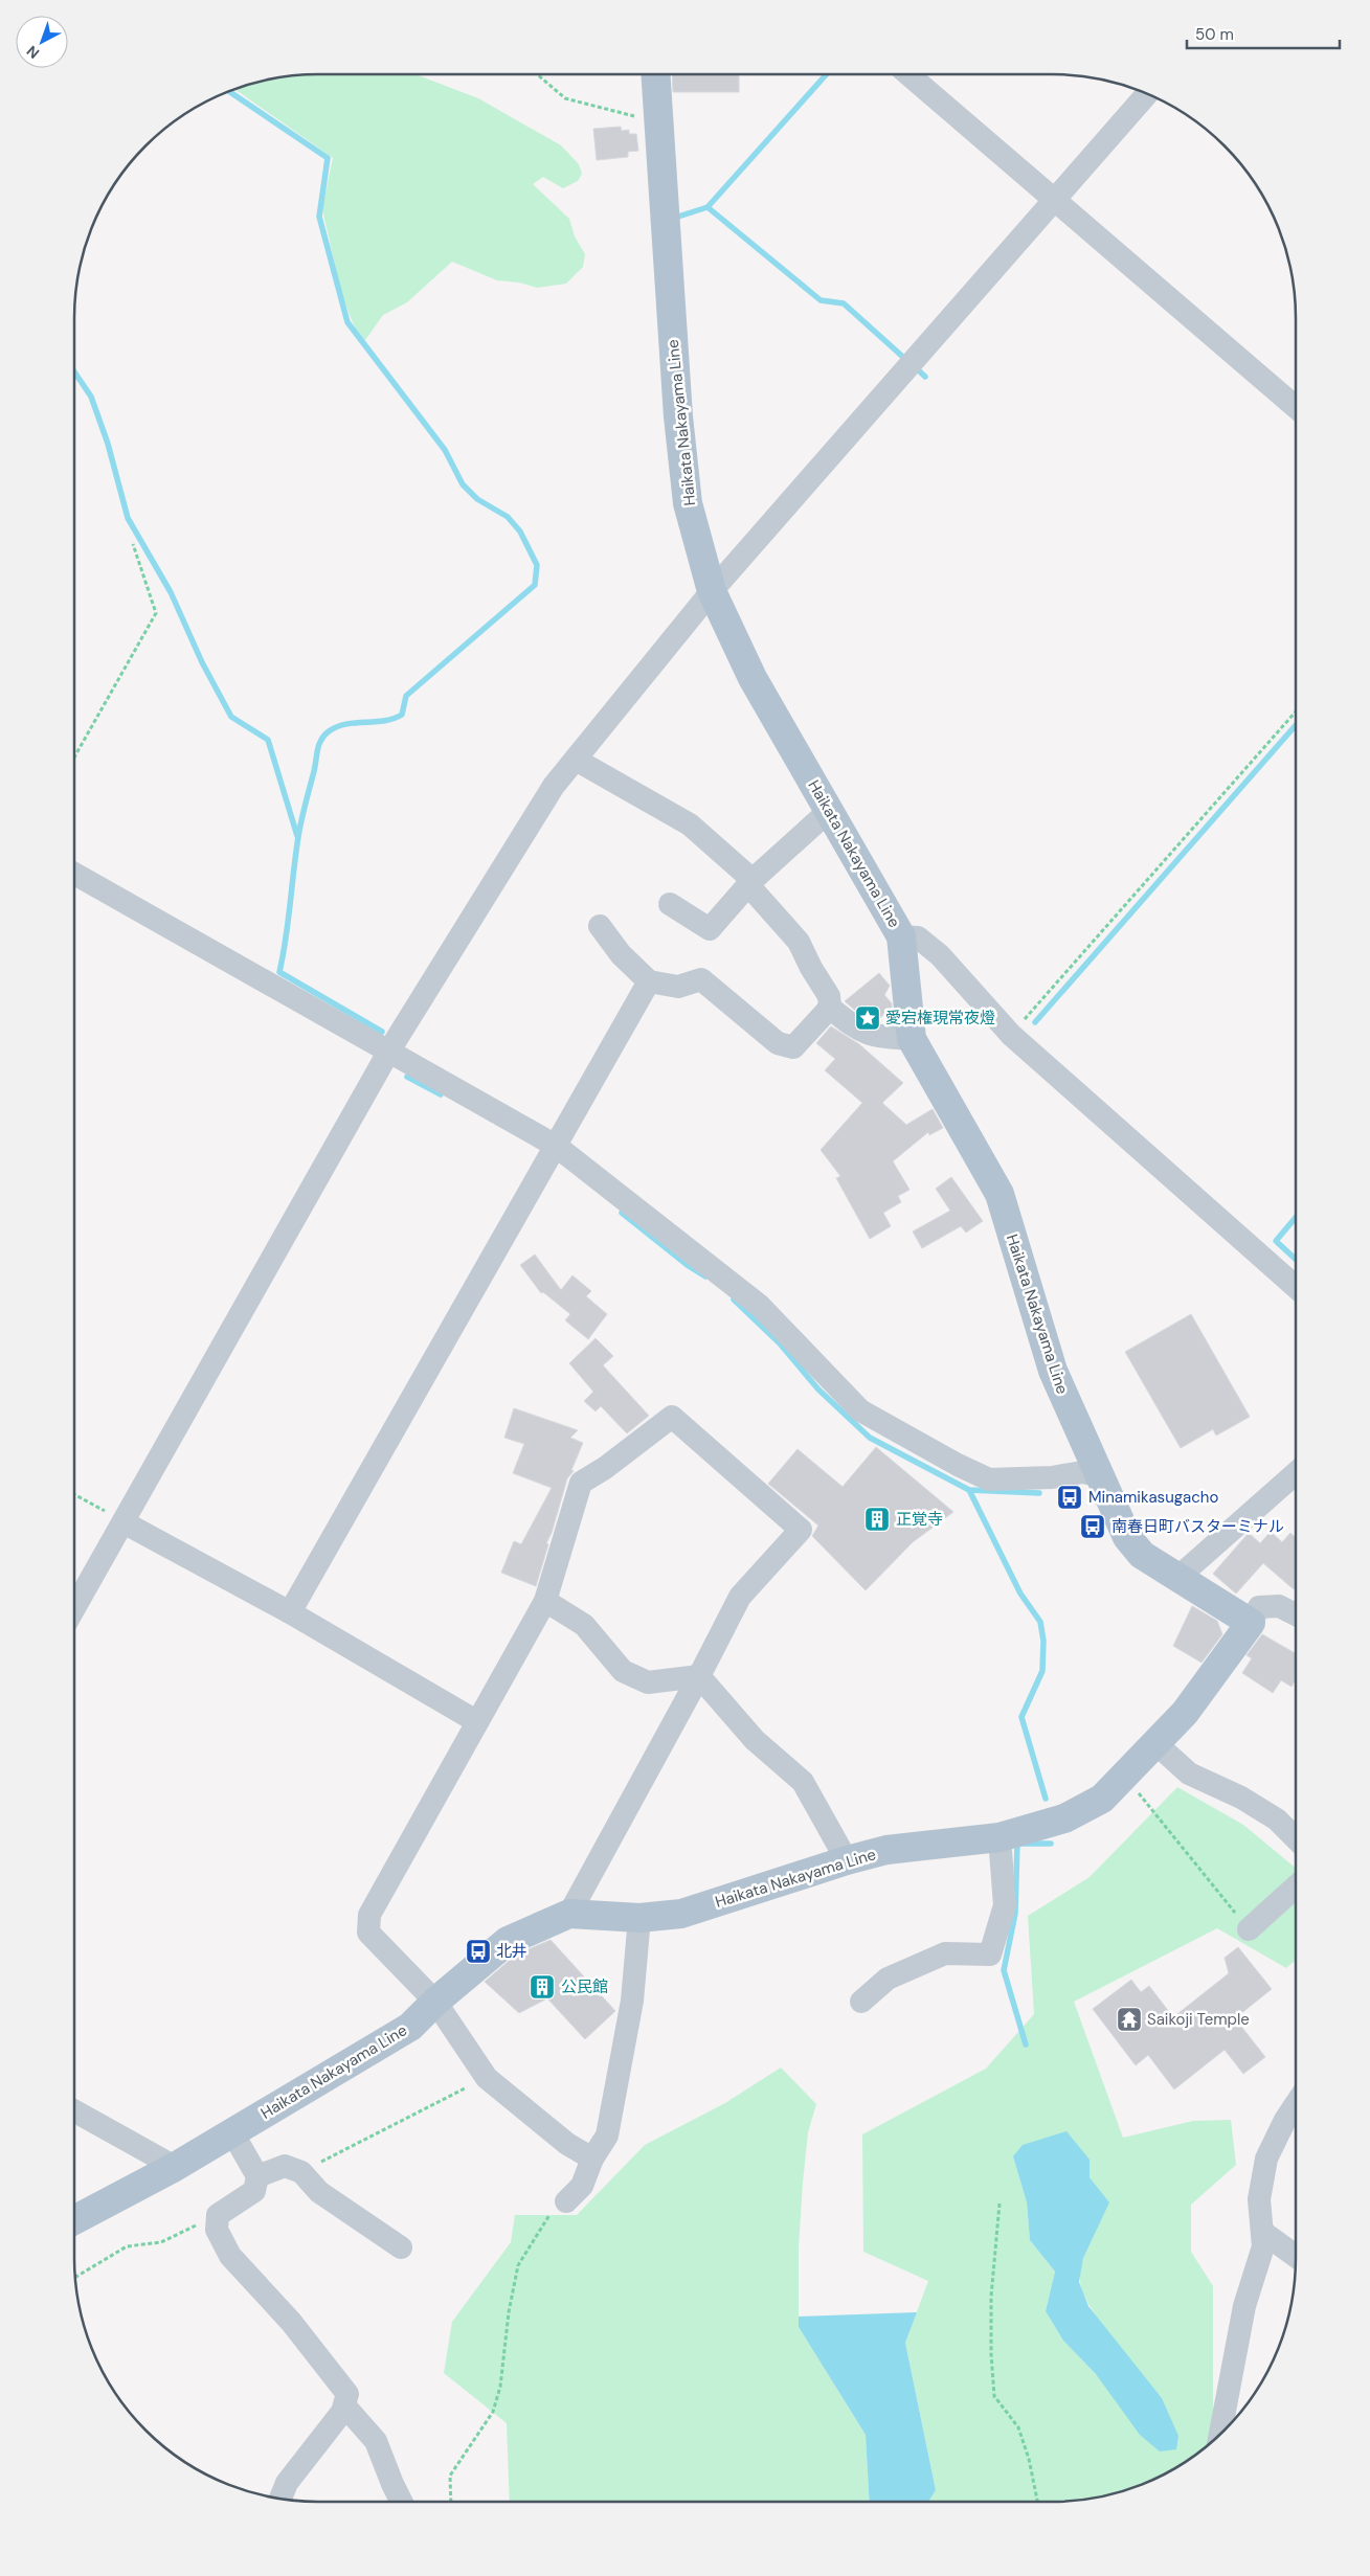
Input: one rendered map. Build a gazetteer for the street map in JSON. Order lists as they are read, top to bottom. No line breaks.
{"streets":{"main road":["Haikata Nakayama Line"]},"places":{"place":["愛宕権現常夜燈"],"bus stop":["Minamikasugacho","南春日町バスターミナル","北井"],"building":["正覚寺","公民館"],"temple":["Saikoji Temple"]},"scale_bar":"50 m","north":"bottom left"}
